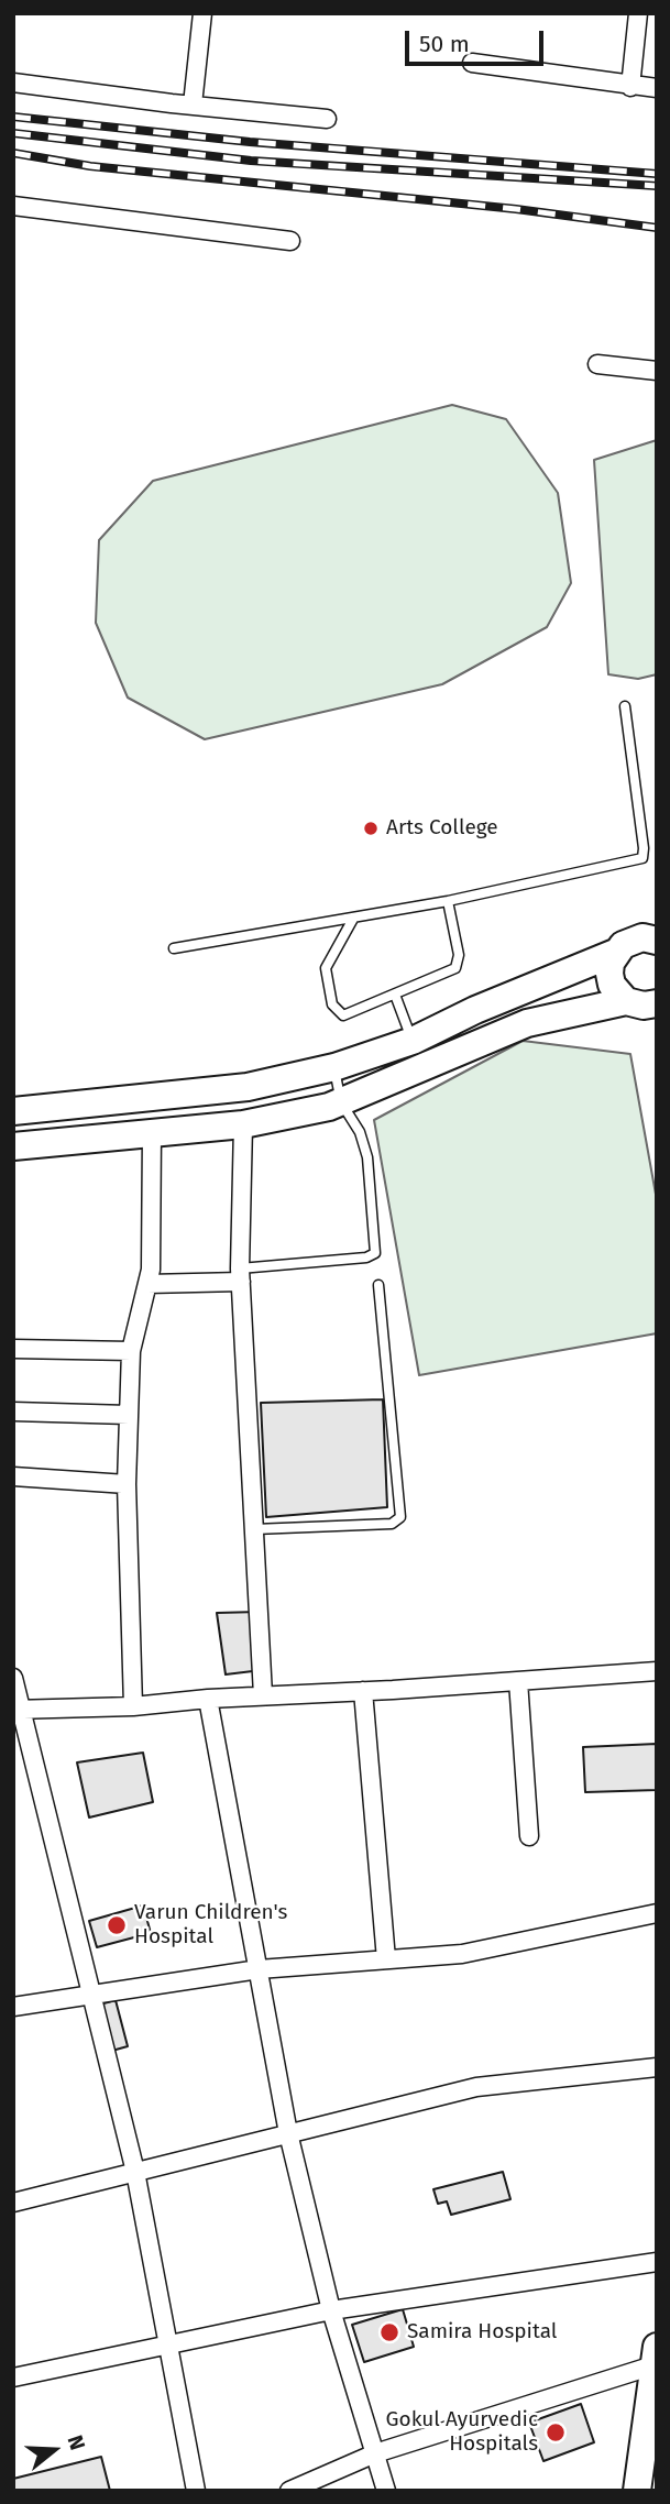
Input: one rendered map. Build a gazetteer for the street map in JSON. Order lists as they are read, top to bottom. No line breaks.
{"places":["Arts College","Varun Children's Hospital","Samira Hospital","Gokul Ayurvedic Hospitals"],"scale_bar":"50 m","north":"right"}
